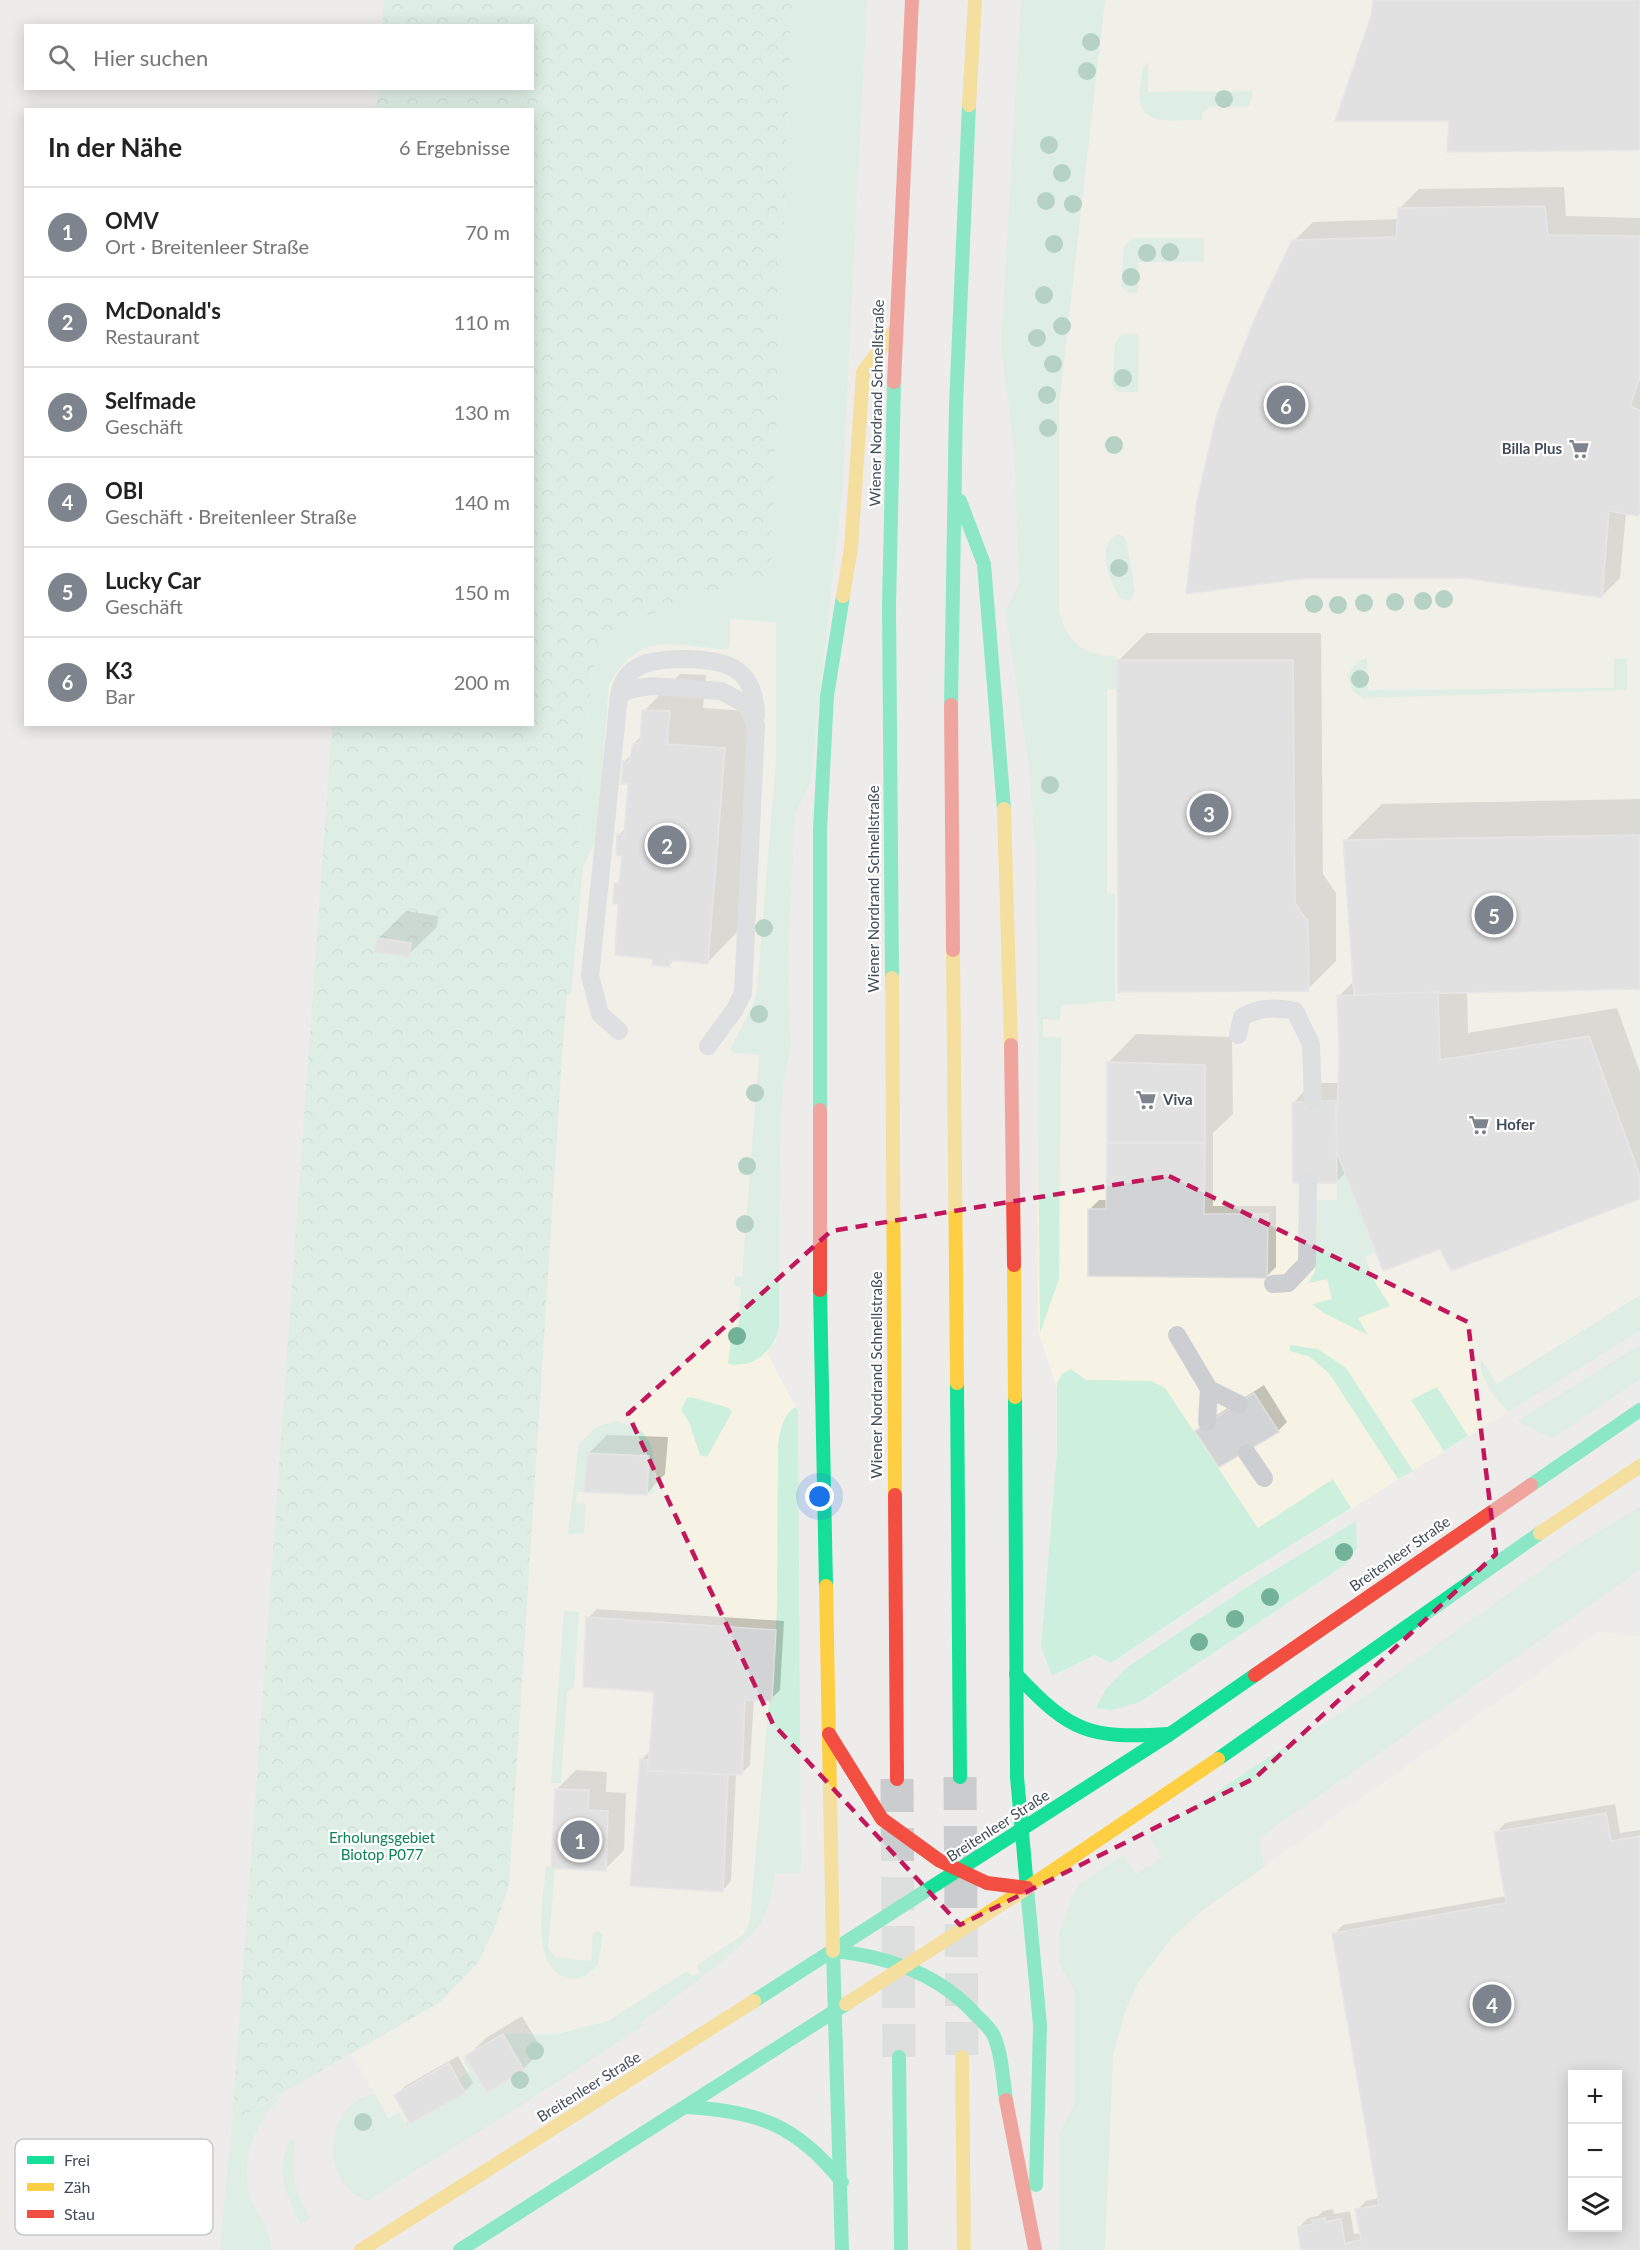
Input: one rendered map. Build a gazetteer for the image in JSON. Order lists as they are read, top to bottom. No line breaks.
{"streets":{"main road":["Wiener Nordrand Schnellstraße","Breitenleer Straße"]},"parks":["Erholungsgebiet Biotop P077"],"places":{"supermarket":["Billa Plus","Viva","Hofer"]},"legend":["Frei","Zäh","Stau"],"page":{"search":"Hier suchen","heading":["In der Nähe","6 Ergebnisse"],"list":[{"mark":"1","name":"OMV","note":"Ort · Breitenleer Straße","value":"70 m"},{"mark":"2","name":"McDonald's","note":"Restaurant","value":"110 m"},{"mark":"3","name":"Selfmade","note":"Geschäft","value":"130 m"},{"mark":"4","name":"OBI","note":"Geschäft · Breitenleer Straße","value":"140 m"},{"mark":"5","name":"Lucky Car","note":"Geschäft","value":"150 m"},{"mark":"6","name":"K3","note":"Bar","value":"200 m"}],"pins":["6","3","2","5","1","4"],"map_buttons":["+","−"]}}
